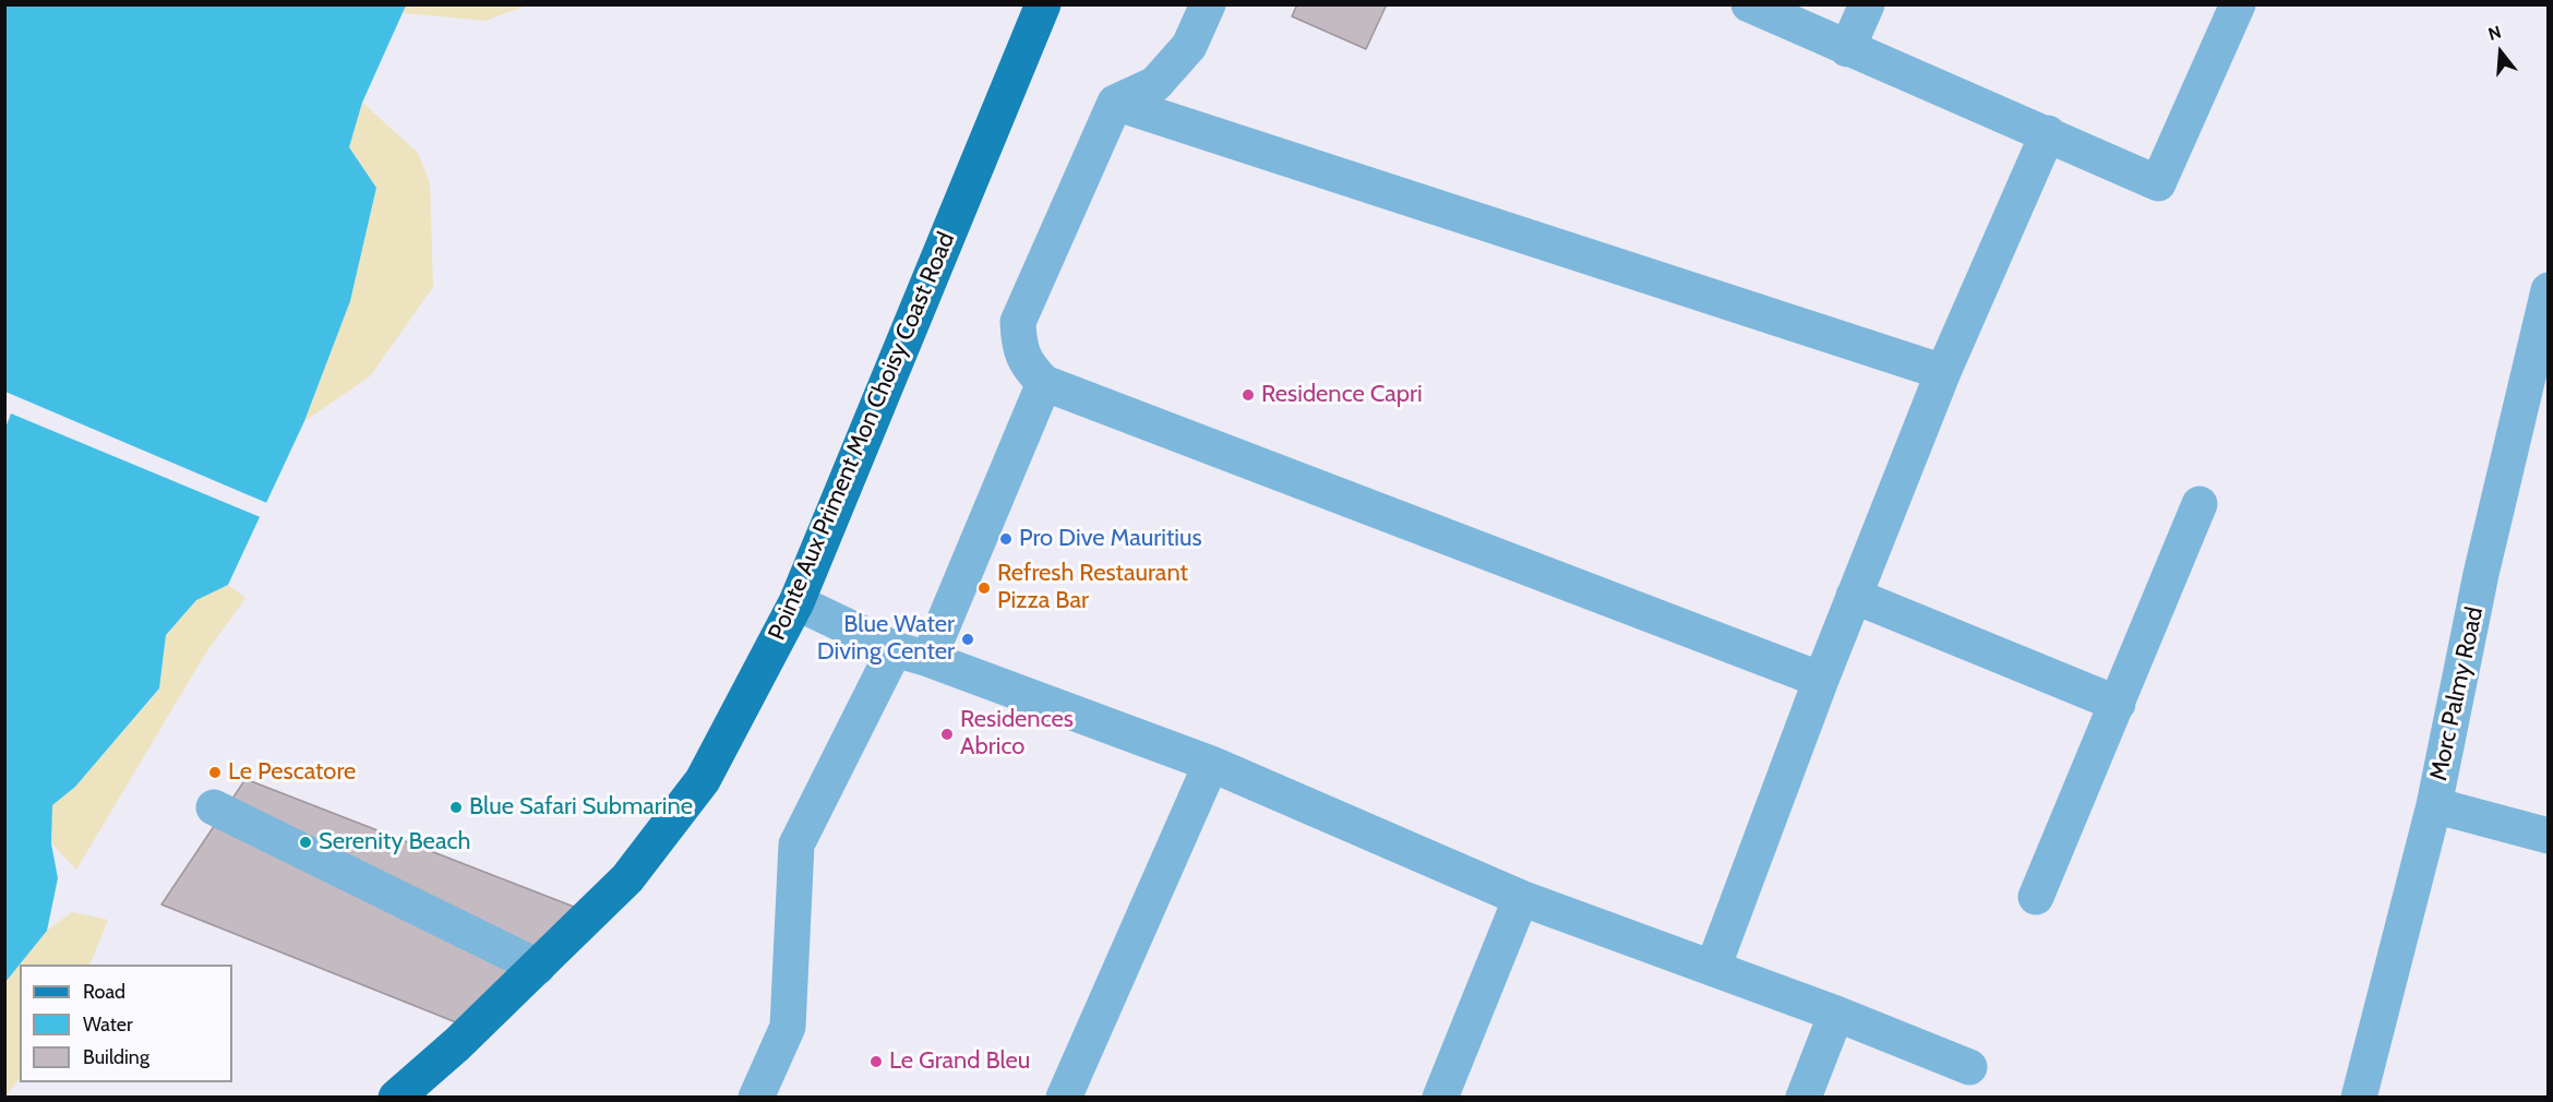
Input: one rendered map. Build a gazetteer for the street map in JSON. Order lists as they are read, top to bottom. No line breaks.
{"streets":{"main road":["Pointe Aux Priment Mon Choisy Coast Road"],"street":["Morc Palmy Road"]},"places":["Residence Capri","Pro Dive Mauritius","Refresh Restaurant Pizza Bar","Blue Water Diving Center","Residences Abrico","Le Pescatore","Blue Safari Submarine","Serenity Beach","Le Grand Bleu"],"legend":["Road","Water","Building"],"north":"top"}
